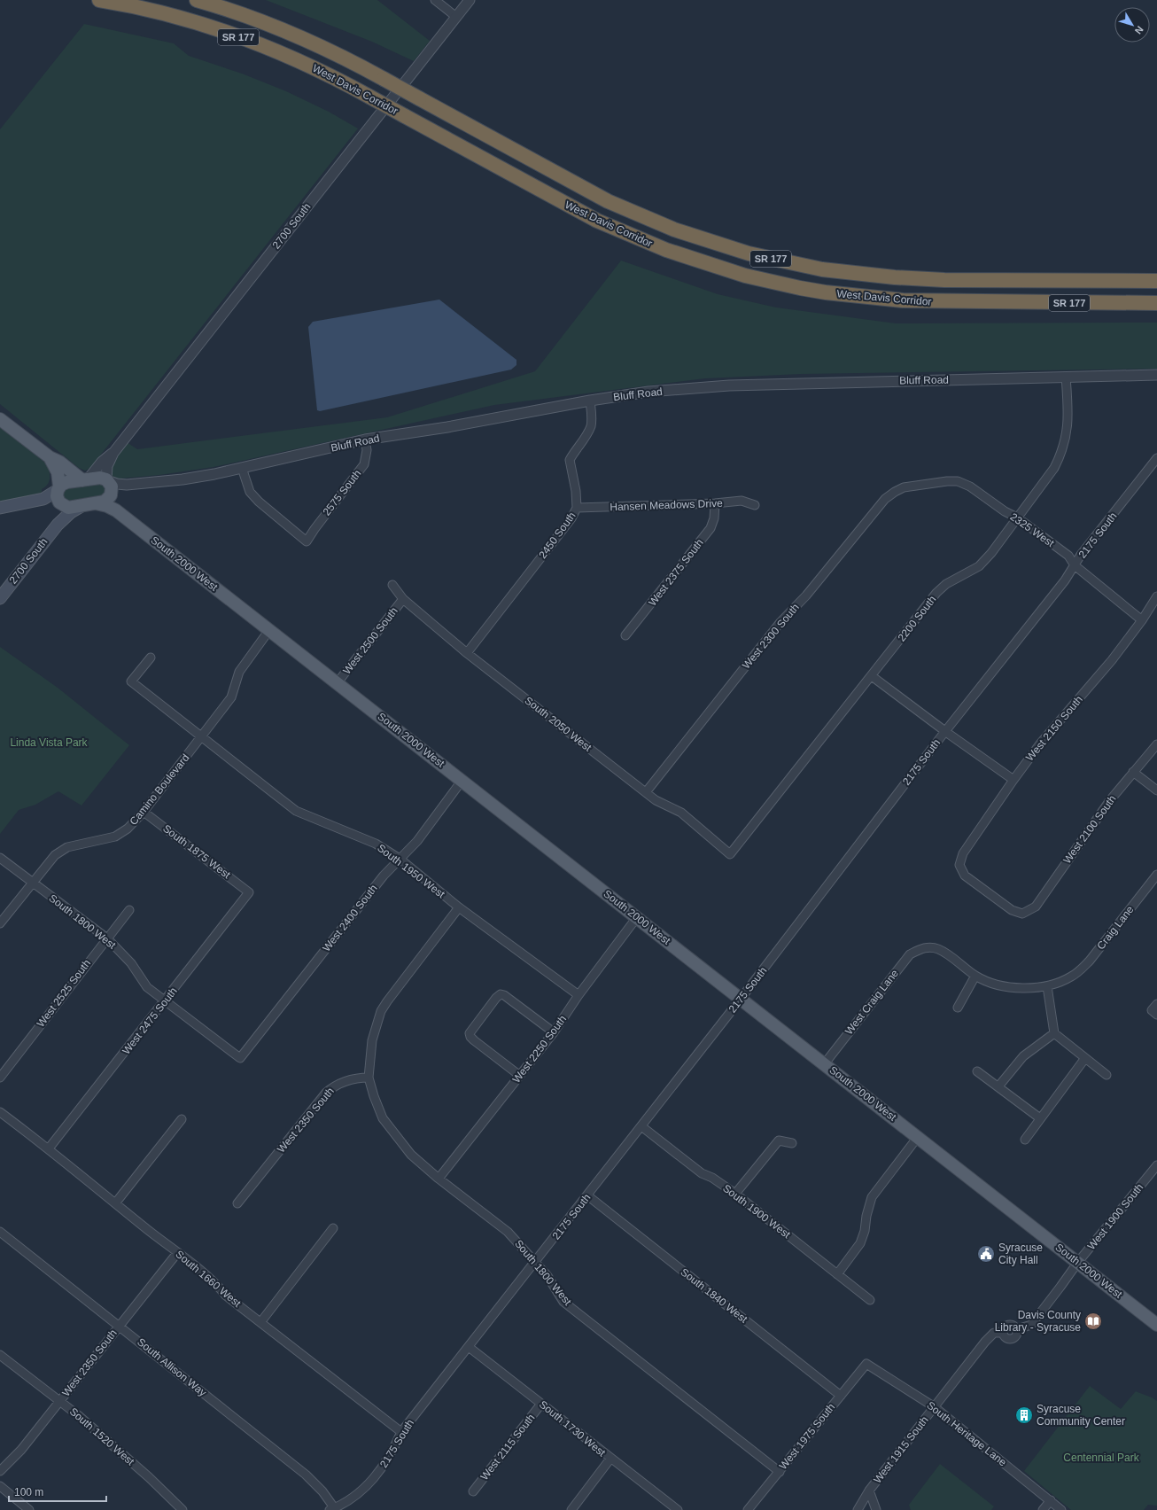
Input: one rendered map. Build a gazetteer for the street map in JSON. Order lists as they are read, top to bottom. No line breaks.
{"streets":{"highway":["SR 177","West Davis Corridor"],"main road":["2700 South","South 2000 West"],"street":["Bluff Road","2575 South","Hansen Meadows Drive","2325 West","2450 South","2175 South","West 2375 South","2200 South","West 2300 South","West 2500 South","South 2050 West","West 2150 South","Camino Boulevard","West 2100 South","South 1875 West","South 1950 West","West 2400 South","South 1800 West","Craig Lane","West 2525 South","West Craig Lane","West 2475 South","West 2250 South","West 2350 South","South 1900 West","West 1900 South","South 1660 West","South 1840 West","South Allison Way","South 1730 West","South Heritage Lane","South 1520 West","West 1975 South","West 2115 South","West 1915 South"]},"crossings":[["Bluff Road","2575 South"],["Bluff Road","2450 South"],["Bluff Road","2200 South"],["Hansen Meadows Drive","2450 South"],["Hansen Meadows Drive","West 2375 South"],["2325 West","2175 South"],["2325 West","2200 South"],["2325 West","West 2300 South"],["2325 West","West 2150 South"],["2450 South","South 2050 West"],["2175 South","South 2000 West"],["2175 South","South 1800 West"],["2175 South","South 1900 West"],["2175 South","South 1660 West"],["2175 South","South 1840 West"],["2175 South","South Allison Way"],["2175 South","South 1730 West"],["South 2000 West","West 2500 South"],["South 2000 West","Camino Boulevard"],["South 2000 West","West 2400 South"],["South 2000 West","West Craig Lane"],["South 2000 West","West 2250 South"],["South 2000 West","West 1900 South"],["2200 South","South 2050 West"],["West 2300 South","South 2050 West"],["West 2500 South","South 2050 West"],["West 2150 South","West 2100 South"],["Camino Boulevard","South 1875 West"],["Camino Boulevard","South 1950 West"],["Camino Boulevard","South 1800 West"],["South 1875 West","West 2475 South"],["South 1950 West","West 2400 South"],["South 1950 West","West 2250 South"],["West 2400 South","South 1800 West"],["South 1800 West","West 2525 South"],["South 1800 West","West 2475 South"],["South 1800 West","West 2250 South"],["South 1800 West","West 2350 South"],["South 1800 West","West 1975 South"],["West 2475 South","South 1660 West"],["West 2350 South","South 1660 West"],["West 2350 South","South Allison Way"],["West 2350 South","South 1520 West"],["West 1900 South","West 1915 South"],["South 1840 West","West 1975 South"],["South 1730 West","West 2115 South"],["South Heritage Lane","West 1975 South"],["South Heritage Lane","West 1915 South"]],"parks":["Linda Vista Park","Centennial Park"],"places":{"public building":["Syracuse City Hall"],"library":["Davis County Library - Syracuse"],"building":["Syracuse Community Center"]},"scale_bar":"100 m","north":"bottom right"}
